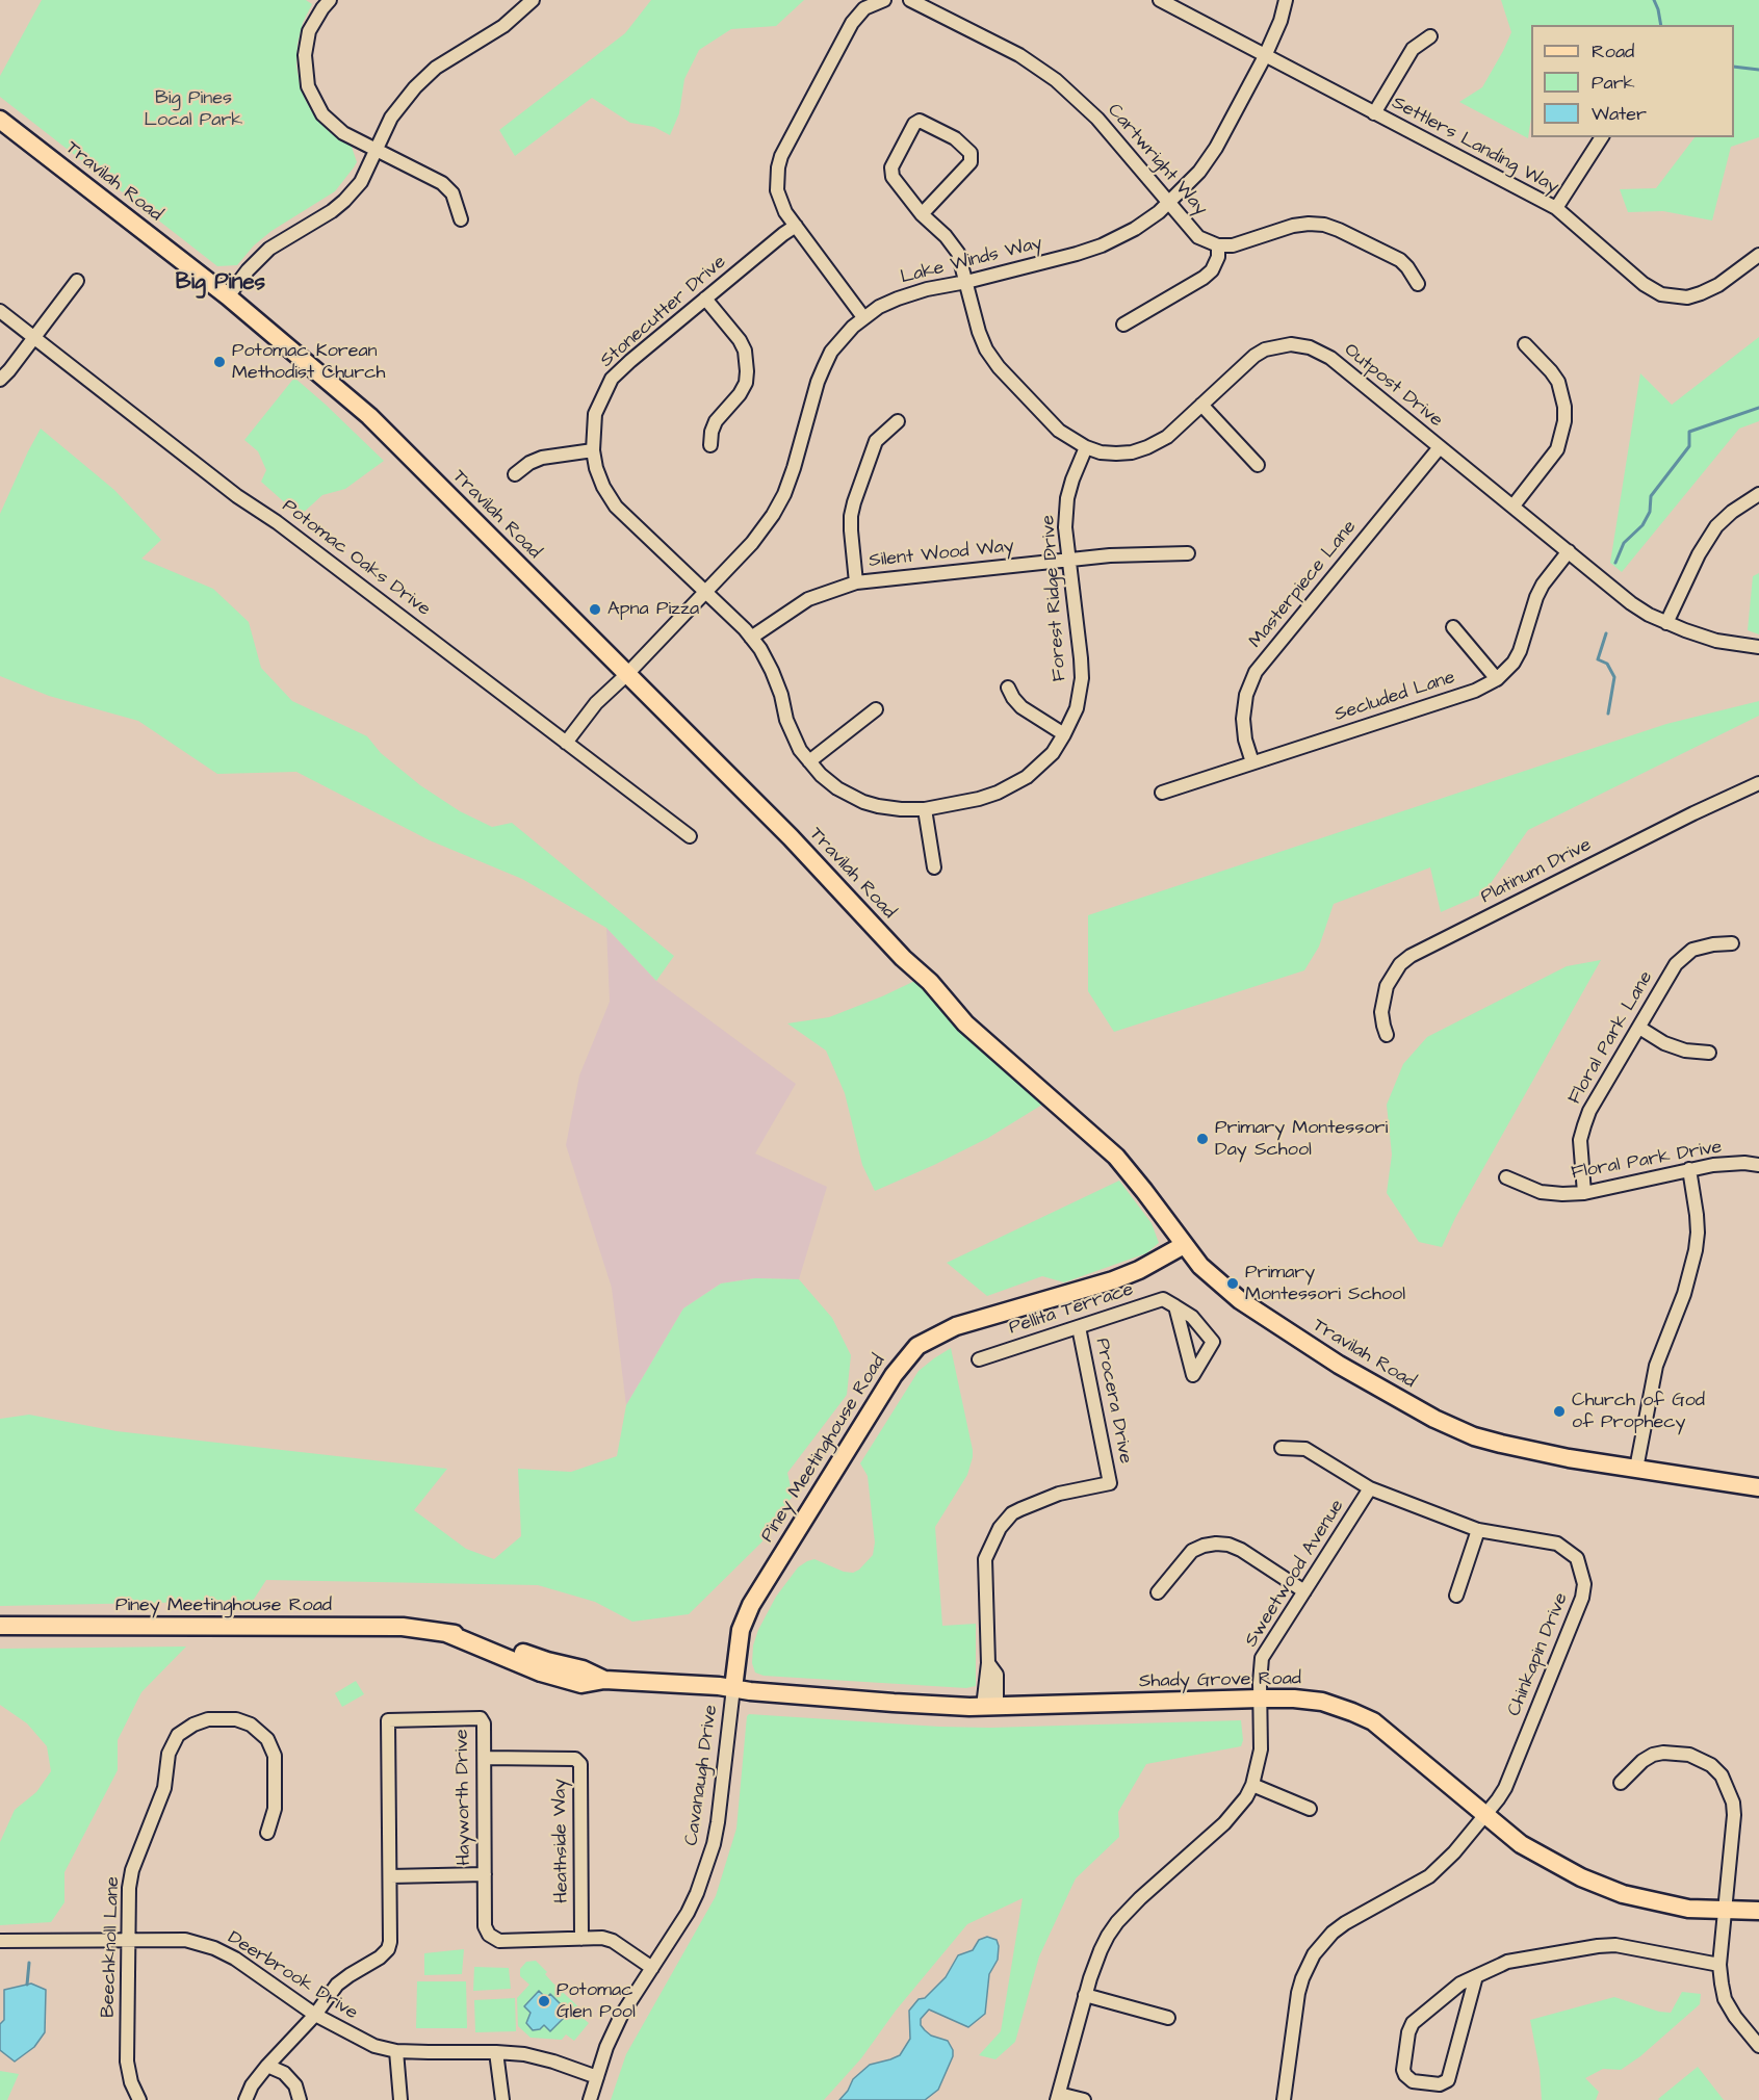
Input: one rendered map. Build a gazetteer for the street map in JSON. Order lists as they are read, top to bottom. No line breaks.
{"streets":{"main road":["Travilah Road","Piney Meetinghouse Road","Shady Grove Road"],"street":["Settlers Landing Way","Cartwright Way","Lake Winds Way","Stonecutter Drive","Outpost Drive","Silent Wood Way","Potomac Oaks Drive","Masterpiece Lane","Forest Ridge Drive","Secluded Lane","Platinum Drive","Floral Park Lane","Floral Park Drive","Pellita Terrace","Procera Drive","Sweetwood Avenue","Chinkapin Drive","Cavanaugh Drive","Hayworth Drive","Heathside Way","Beechknoll Lane","Deerbrook Drive"]},"crossings":[["Settlers Landing Way","Lake Winds Way"],["Cartwright Way","Lake Winds Way"],["Travilah Road","Lake Winds Way"],["Travilah Road","Piney Meetinghouse Road"],["Lake Winds Way","Stonecutter Drive"],["Lake Winds Way","Outpost Drive"],["Lake Winds Way","Potomac Oaks Drive"],["Lake Winds Way","Forest Ridge Drive"],["Stonecutter Drive","Forest Ridge Drive"],["Outpost Drive","Masterpiece Lane"],["Outpost Drive","Forest Ridge Drive"],["Outpost Drive","Secluded Lane"],["Silent Wood Way","Forest Ridge Drive"],["Masterpiece Lane","Secluded Lane"],["Floral Park Lane","Floral Park Drive"],["Pellita Terrace","Procera Drive"],["Procera Drive","Shady Grove Road"],["Piney Meetinghouse Road","Shady Grove Road"],["Piney Meetinghouse Road","Cavanaugh Drive"],["Sweetwood Avenue","Chinkapin Drive"],["Sweetwood Avenue","Shady Grove Road"],["Chinkapin Drive","Shady Grove Road"],["Shady Grove Road","Cavanaugh Drive"],["Cavanaugh Drive","Hayworth Drive"],["Cavanaugh Drive","Deerbrook Drive"],["Hayworth Drive","Heathside Way"],["Hayworth Drive","Deerbrook Drive"],["Beechknoll Lane","Deerbrook Drive"]],"districts":["Big Pines"],"parks":["Big Pines Local Park"],"places":["Potomac Korean Methodist Church","Apna Pizza","Primary Montessori Day School","Primary Montessori School","Church of God of Prophecy","Potomac Glen Pool"],"legend":["Road","Park","Water"]}
